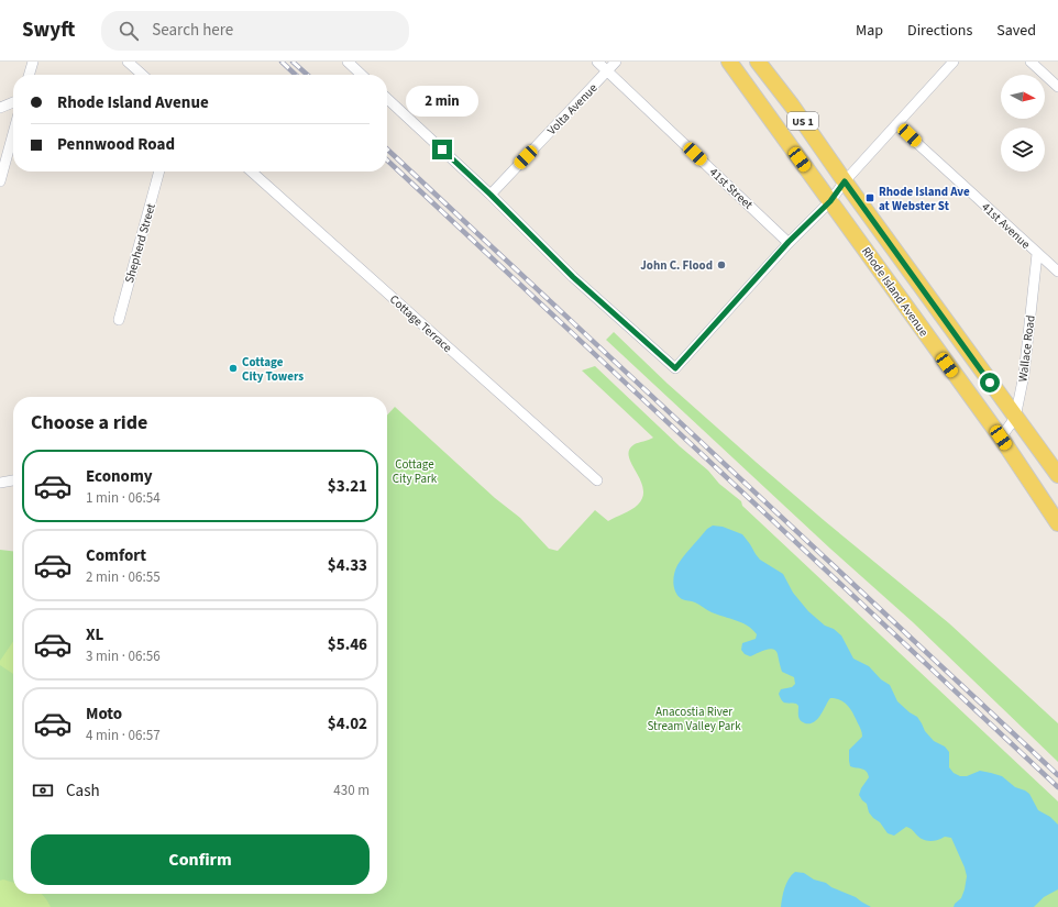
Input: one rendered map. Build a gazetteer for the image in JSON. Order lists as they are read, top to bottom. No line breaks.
{"streets":{"main road":["US 1","Rhode Island Avenue"],"street":["Volta Avenue","41st Street","41st Avenue","Shepherd Street","Cottage Terrace","Wallace Road"]},"crossings":[["Volta Avenue","41st Street"],["41st Avenue","Wallace Road"],["Rhode Island Avenue","Wallace Road"]],"parks":["Cottage City Park","Anacostia River Stream Valley Park"],"places":{"transit":["Rhode Island Ave at Webster St"],"other":["John C. Flood","Cottage City Towers"]},"north":"right","page":{"header":"Swyft","search":"Search here","nav":["Map","Directions","Saved"],"banner":["Rhode Island Avenue","Pennwood Road"],"bubble":"2 min","heading":"Choose a ride","list":[{"name":"Economy","note":"1 min · 06:54","value":"$3.21"},{"name":"Comfort","note":"2 min · 06:55","value":"$4.33"},{"name":"XL","note":"3 min · 06:56","value":"$5.46"},{"name":"Moto","note":"4 min · 06:57","value":"$4.02"}],"pay":["Cash","430 m"],"buttons":"Confirm"}}
